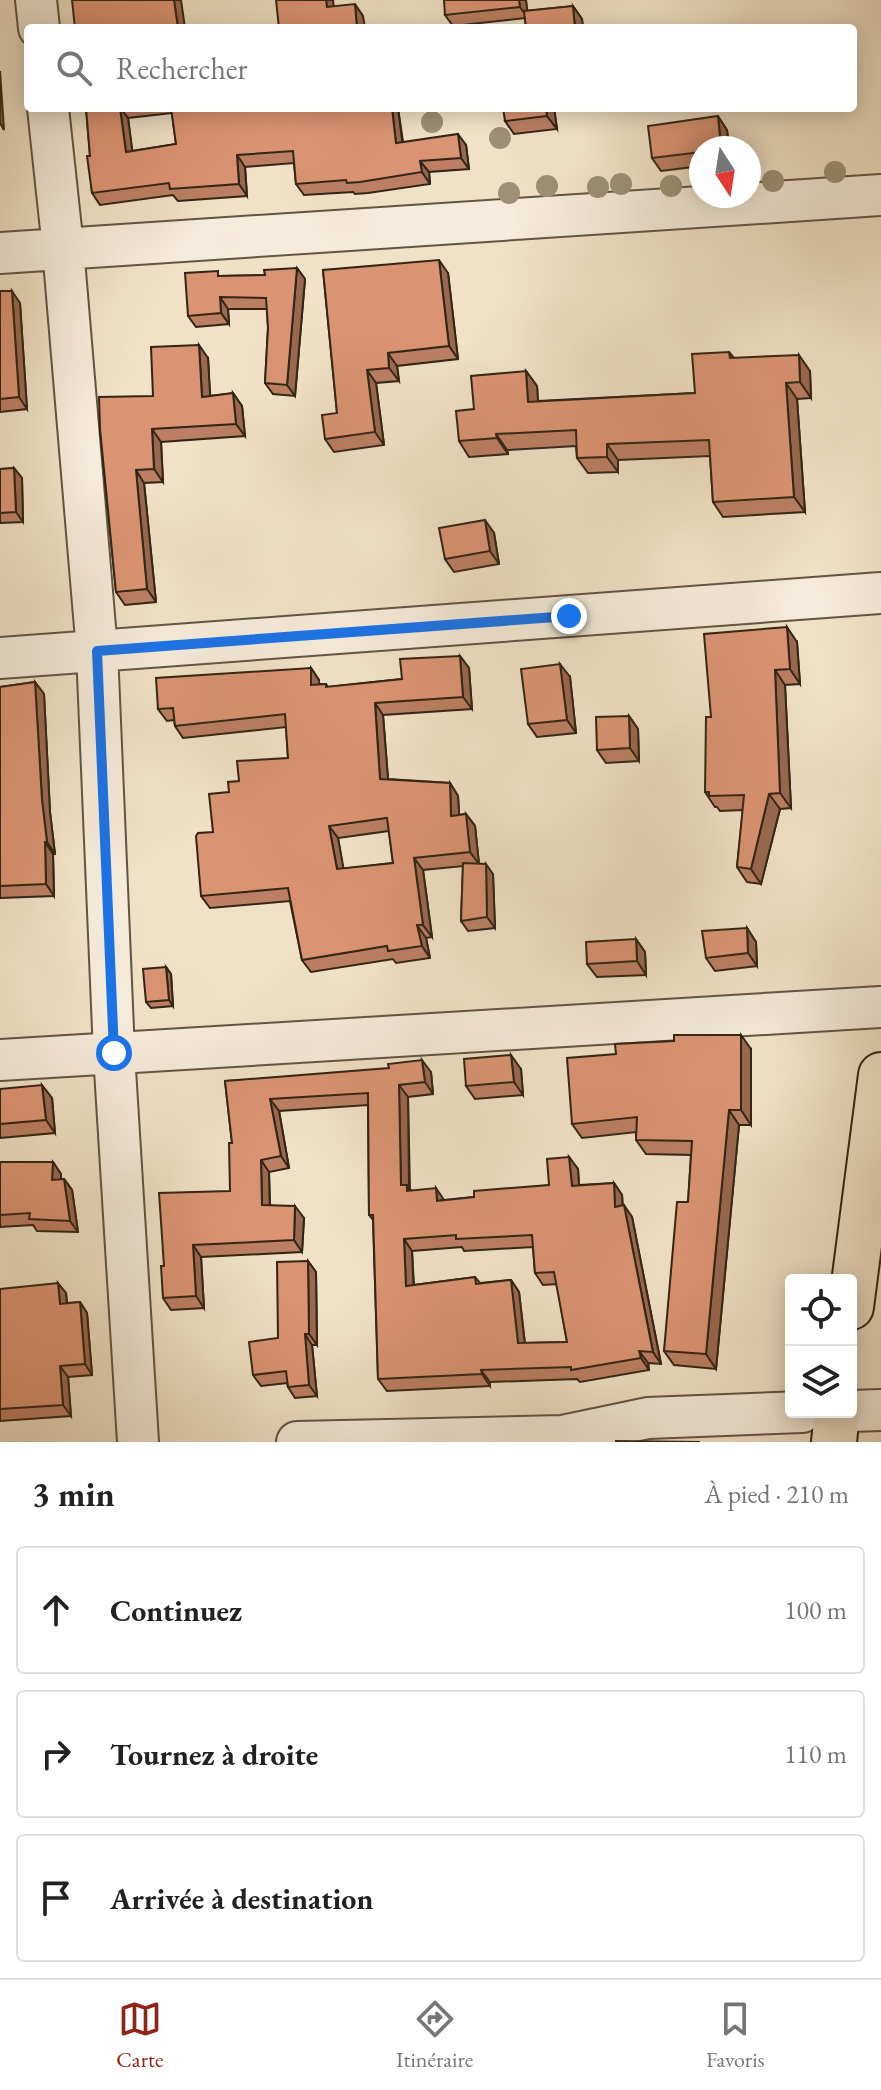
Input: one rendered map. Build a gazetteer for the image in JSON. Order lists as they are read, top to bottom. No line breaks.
{"north":"bottom","page":{"search":"Rechercher","heading":["3 min","À pied · 210 m"],"list":[["Continuez","100 m"],["Tournez à droite","110 m"],"Arrivée à destination"],"nav":["Carte","Itinéraire","Favoris"]}}
